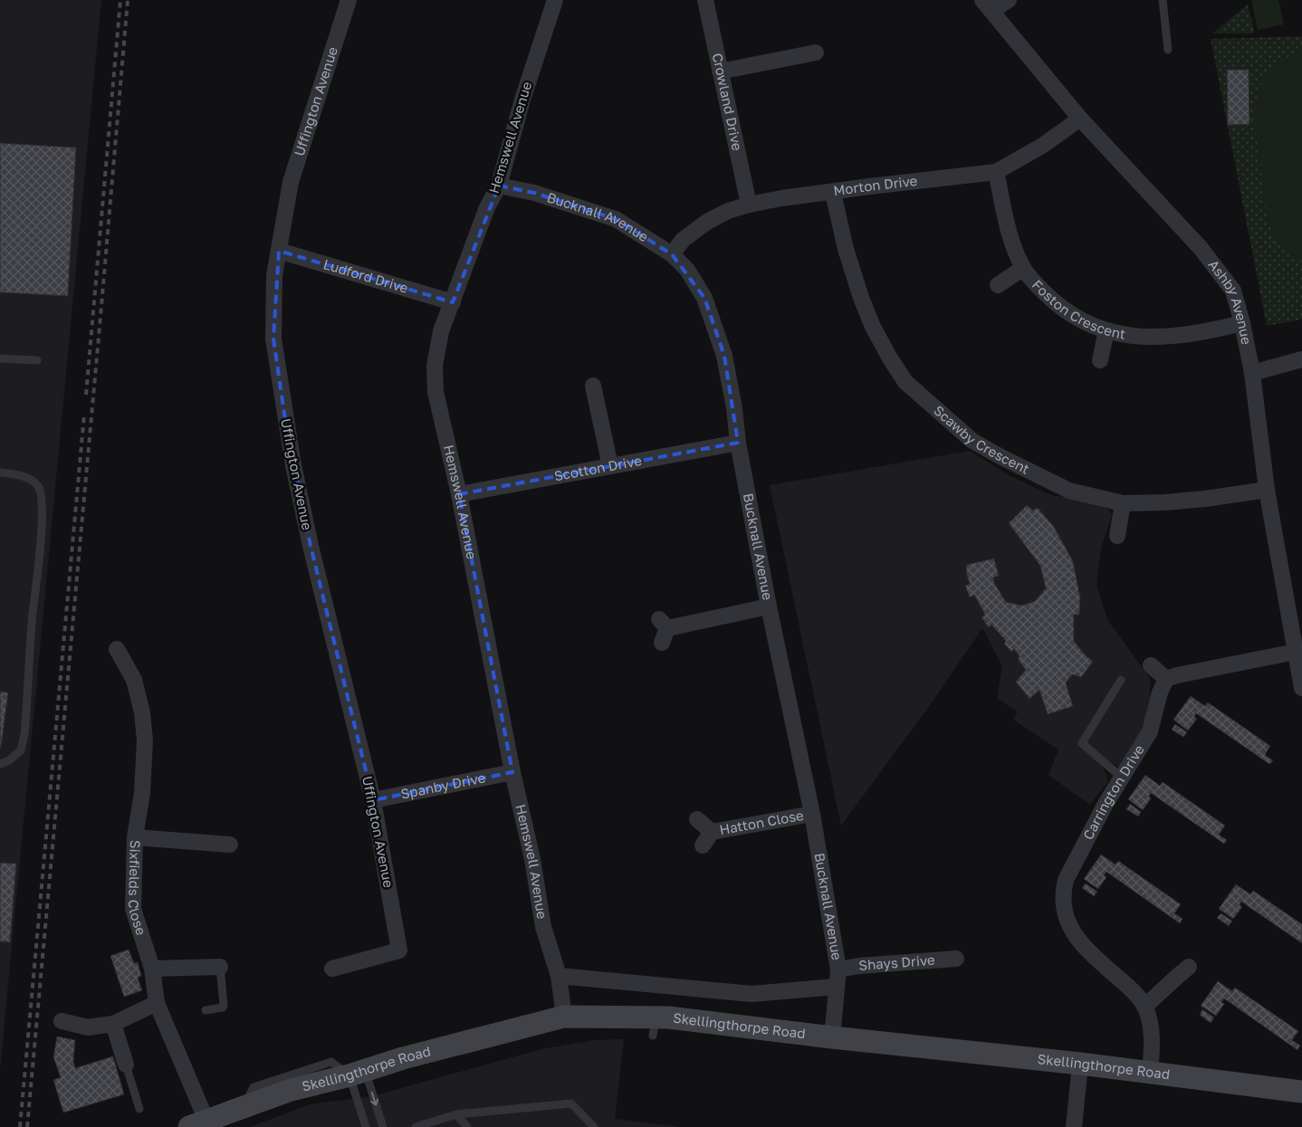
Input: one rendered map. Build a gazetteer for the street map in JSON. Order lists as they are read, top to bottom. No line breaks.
{"streets":{"main road":["Skellingthorpe Road"],"street":["Uffington Avenue","Crowland Drive","Hemswell Avenue","Morton Drive","Bucknall Avenue","Ludford Drive","Ashby Avenue","Foston Crescent","Scawby Crescent","Scotton Drive","Spanby Drive","Carrington Drive","Hatton Close","Sixfields Close","Shays Drive"]},"crossings":[["Uffington Avenue","Ludford Drive"],["Uffington Avenue","Spanby Drive"],["Crowland Drive","Morton Drive"],["Hemswell Avenue","Bucknall Avenue"],["Hemswell Avenue","Ludford Drive"],["Hemswell Avenue","Scotton Drive"],["Hemswell Avenue","Spanby Drive"],["Hemswell Avenue","Skellingthorpe Road"],["Morton Drive","Bucknall Avenue"],["Morton Drive","Ashby Avenue"],["Morton Drive","Foston Crescent"],["Morton Drive","Scawby Crescent"],["Bucknall Avenue","Scotton Drive"],["Bucknall Avenue","Hatton Close"],["Bucknall Avenue","Shays Drive"],["Bucknall Avenue","Skellingthorpe Road"],["Ashby Avenue","Foston Crescent"],["Ashby Avenue","Scawby Crescent"],["Carrington Drive","Skellingthorpe Road"],["Sixfields Close","Skellingthorpe Road"]]}
